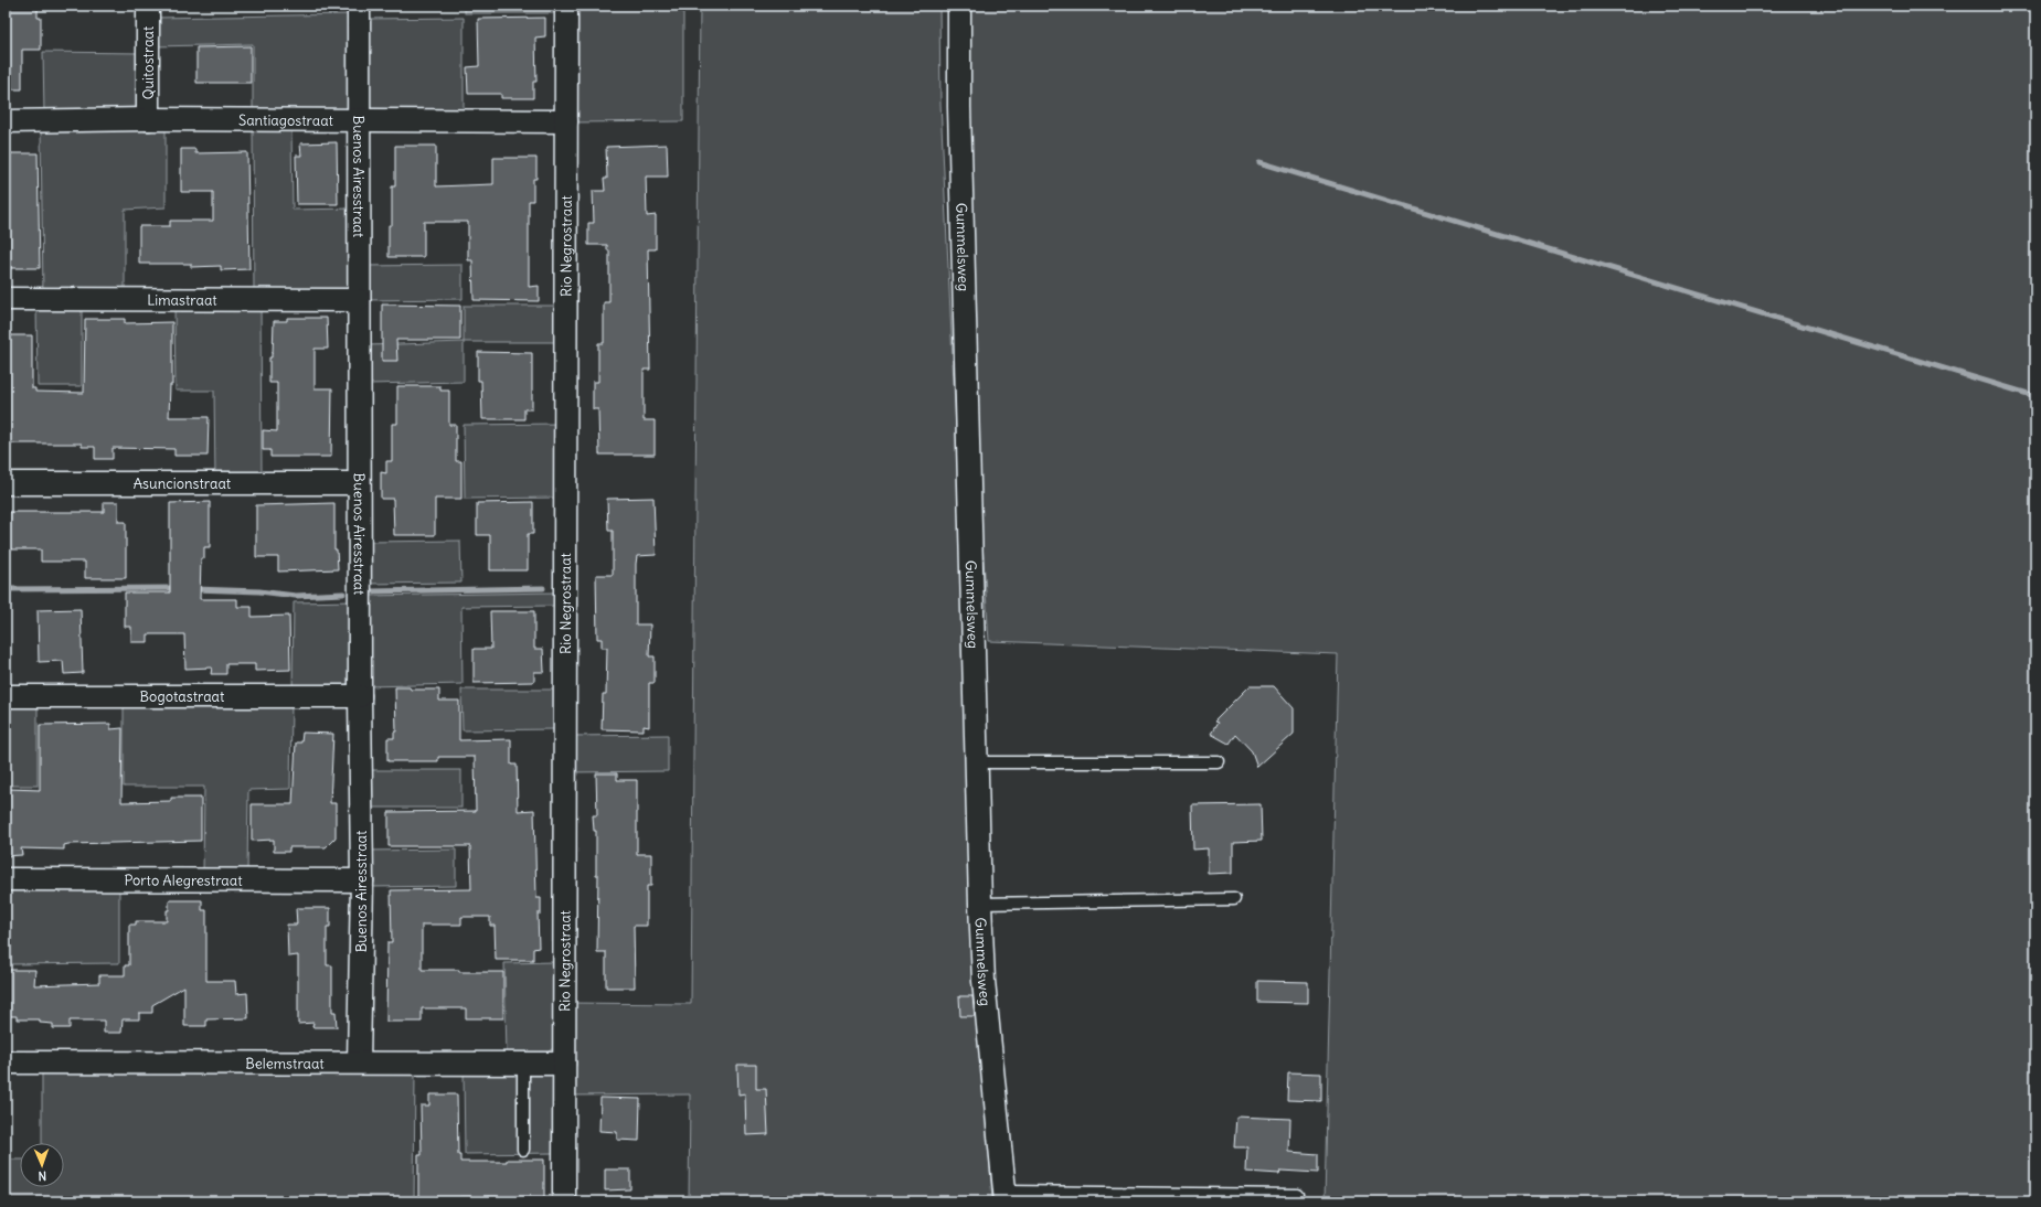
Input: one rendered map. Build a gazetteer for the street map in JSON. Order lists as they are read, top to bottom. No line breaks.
{"streets":{"street":["Quitostraat","Santiagostraat","Buenos Airesstraat","Rio Negrostraat","Gummelsweg","Limastraat","Asuncionstraat","Bogotastraat","Porto Alegrestraat","Belemstraat"]},"crossings":[["Quitostraat","Santiagostraat"],["Santiagostraat","Buenos Airesstraat"],["Santiagostraat","Rio Negrostraat"],["Buenos Airesstraat","Limastraat"],["Buenos Airesstraat","Asuncionstraat"],["Buenos Airesstraat","Bogotastraat"],["Buenos Airesstraat","Porto Alegrestraat"],["Buenos Airesstraat","Belemstraat"],["Rio Negrostraat","Belemstraat"]],"north":"bottom"}
